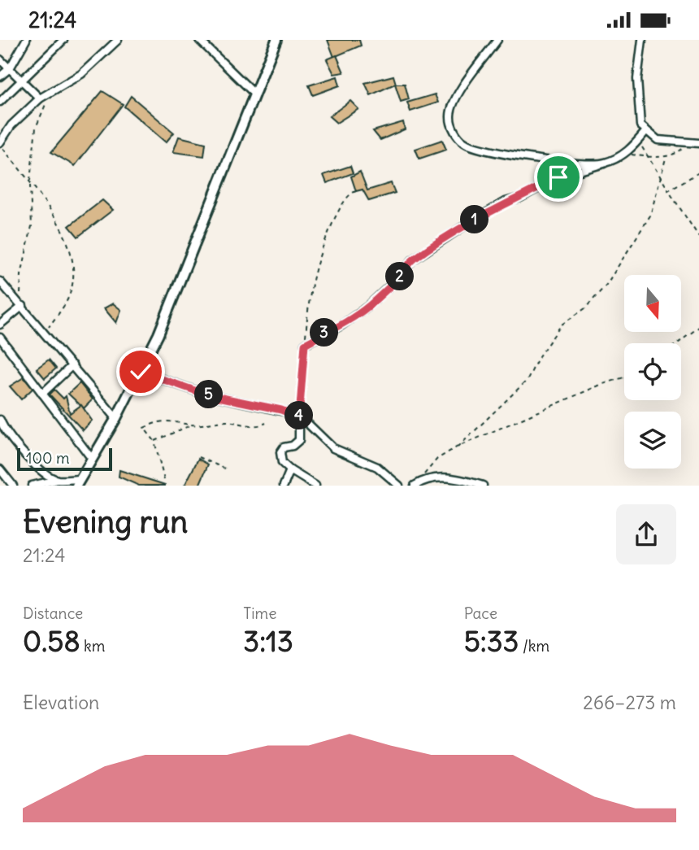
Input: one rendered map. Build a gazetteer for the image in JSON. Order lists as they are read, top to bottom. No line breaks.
{"scale_bar":"100 m","north":"bottom","page":{"status":"21:24","pins":["1","2","3","5","4"],"scale":"100 m","heading":["Evening run","21:24"],"stats":[["Distance","0.58 km"],["Time","3:13"],["Pace","5:33 /km"]],"chart":["Elevation","266–273 m"]}}
